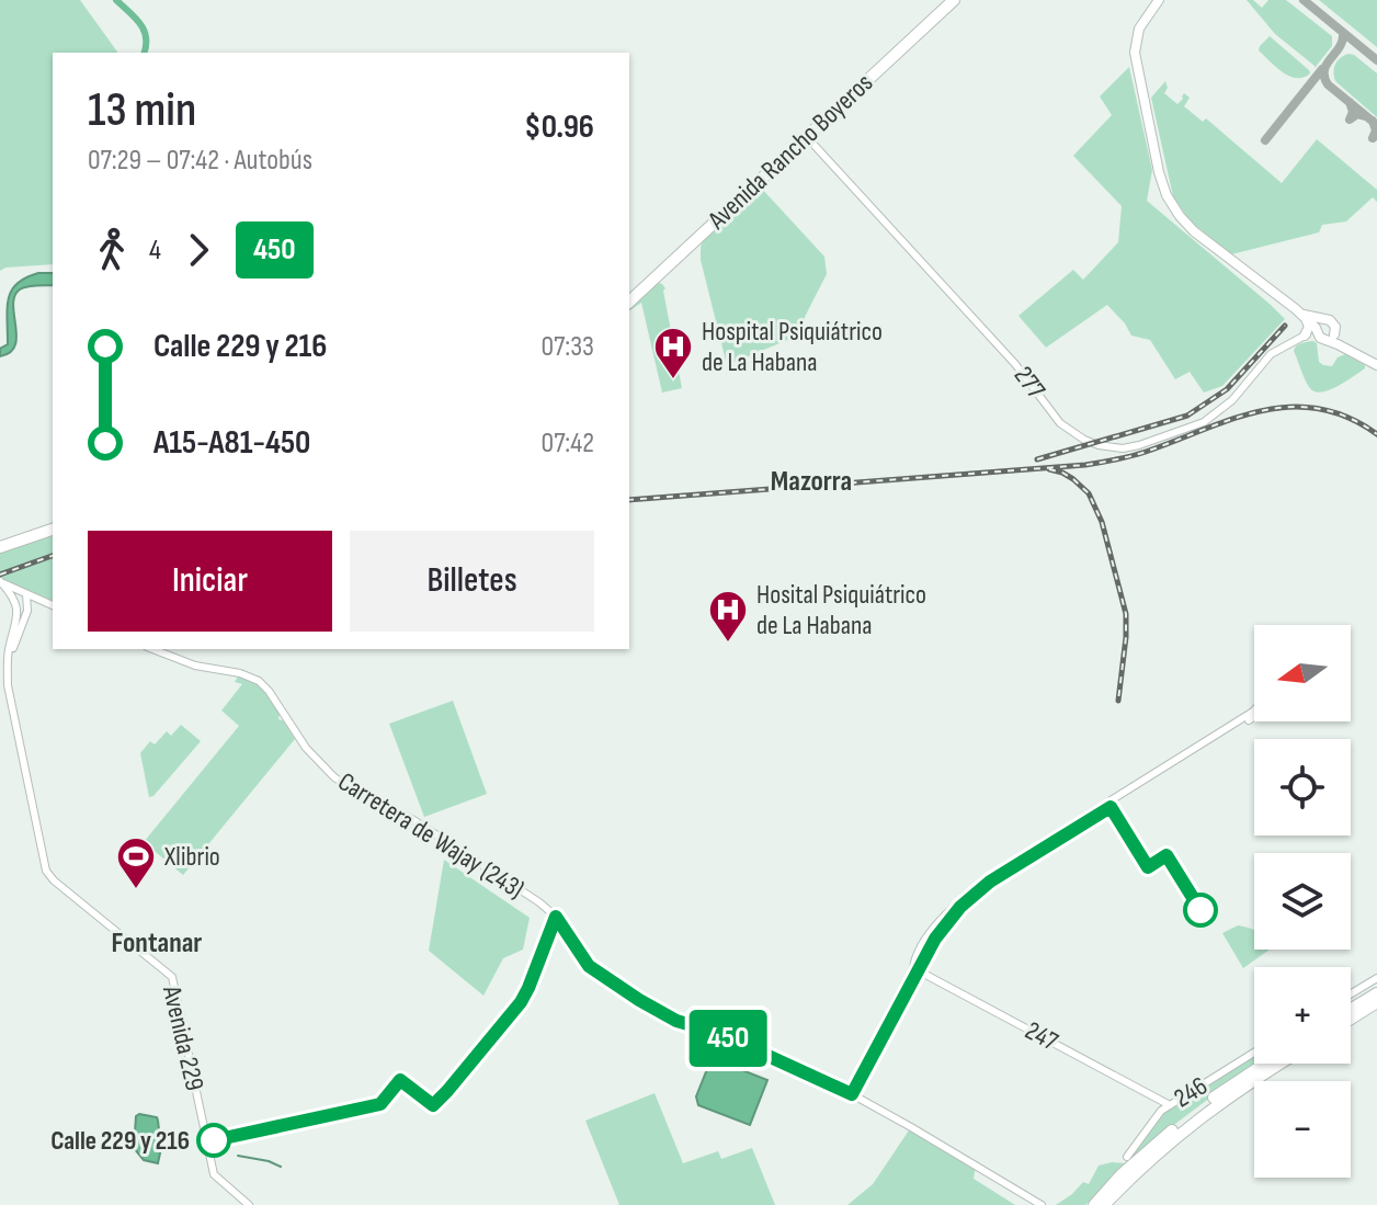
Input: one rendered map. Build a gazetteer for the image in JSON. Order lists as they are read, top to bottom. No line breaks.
{"streets":{"highway":["Avenida Rancho Boyeros"],"street":["277","Carretera de Wajay (243)","247","Avenida 229","246"]},"crossings":[["Avenida Rancho Boyeros","277"],["247","246"]],"districts":["Mazorra","Fontanar"],"places":{"hospital":["Hospital Psiquiátrico de La Habana","Hosital Psiquiátrico de La Habana"],"sports":["Xlibrio"],"other":["Calle 229 y 216"]},"lines":["bus line 450"],"north":"left","page":{"on_map":"450","heading":["13 min","07:29 – 07:42 · Autobús","$0.96"],"legs":["4","450"],"list":[{"name":"Calle 229 y 216","value":"07:33"},{"name":"A15-A81-450","value":"07:42"}],"buttons":["Iniciar","Billetes"],"map_buttons":["+","−"]}}
